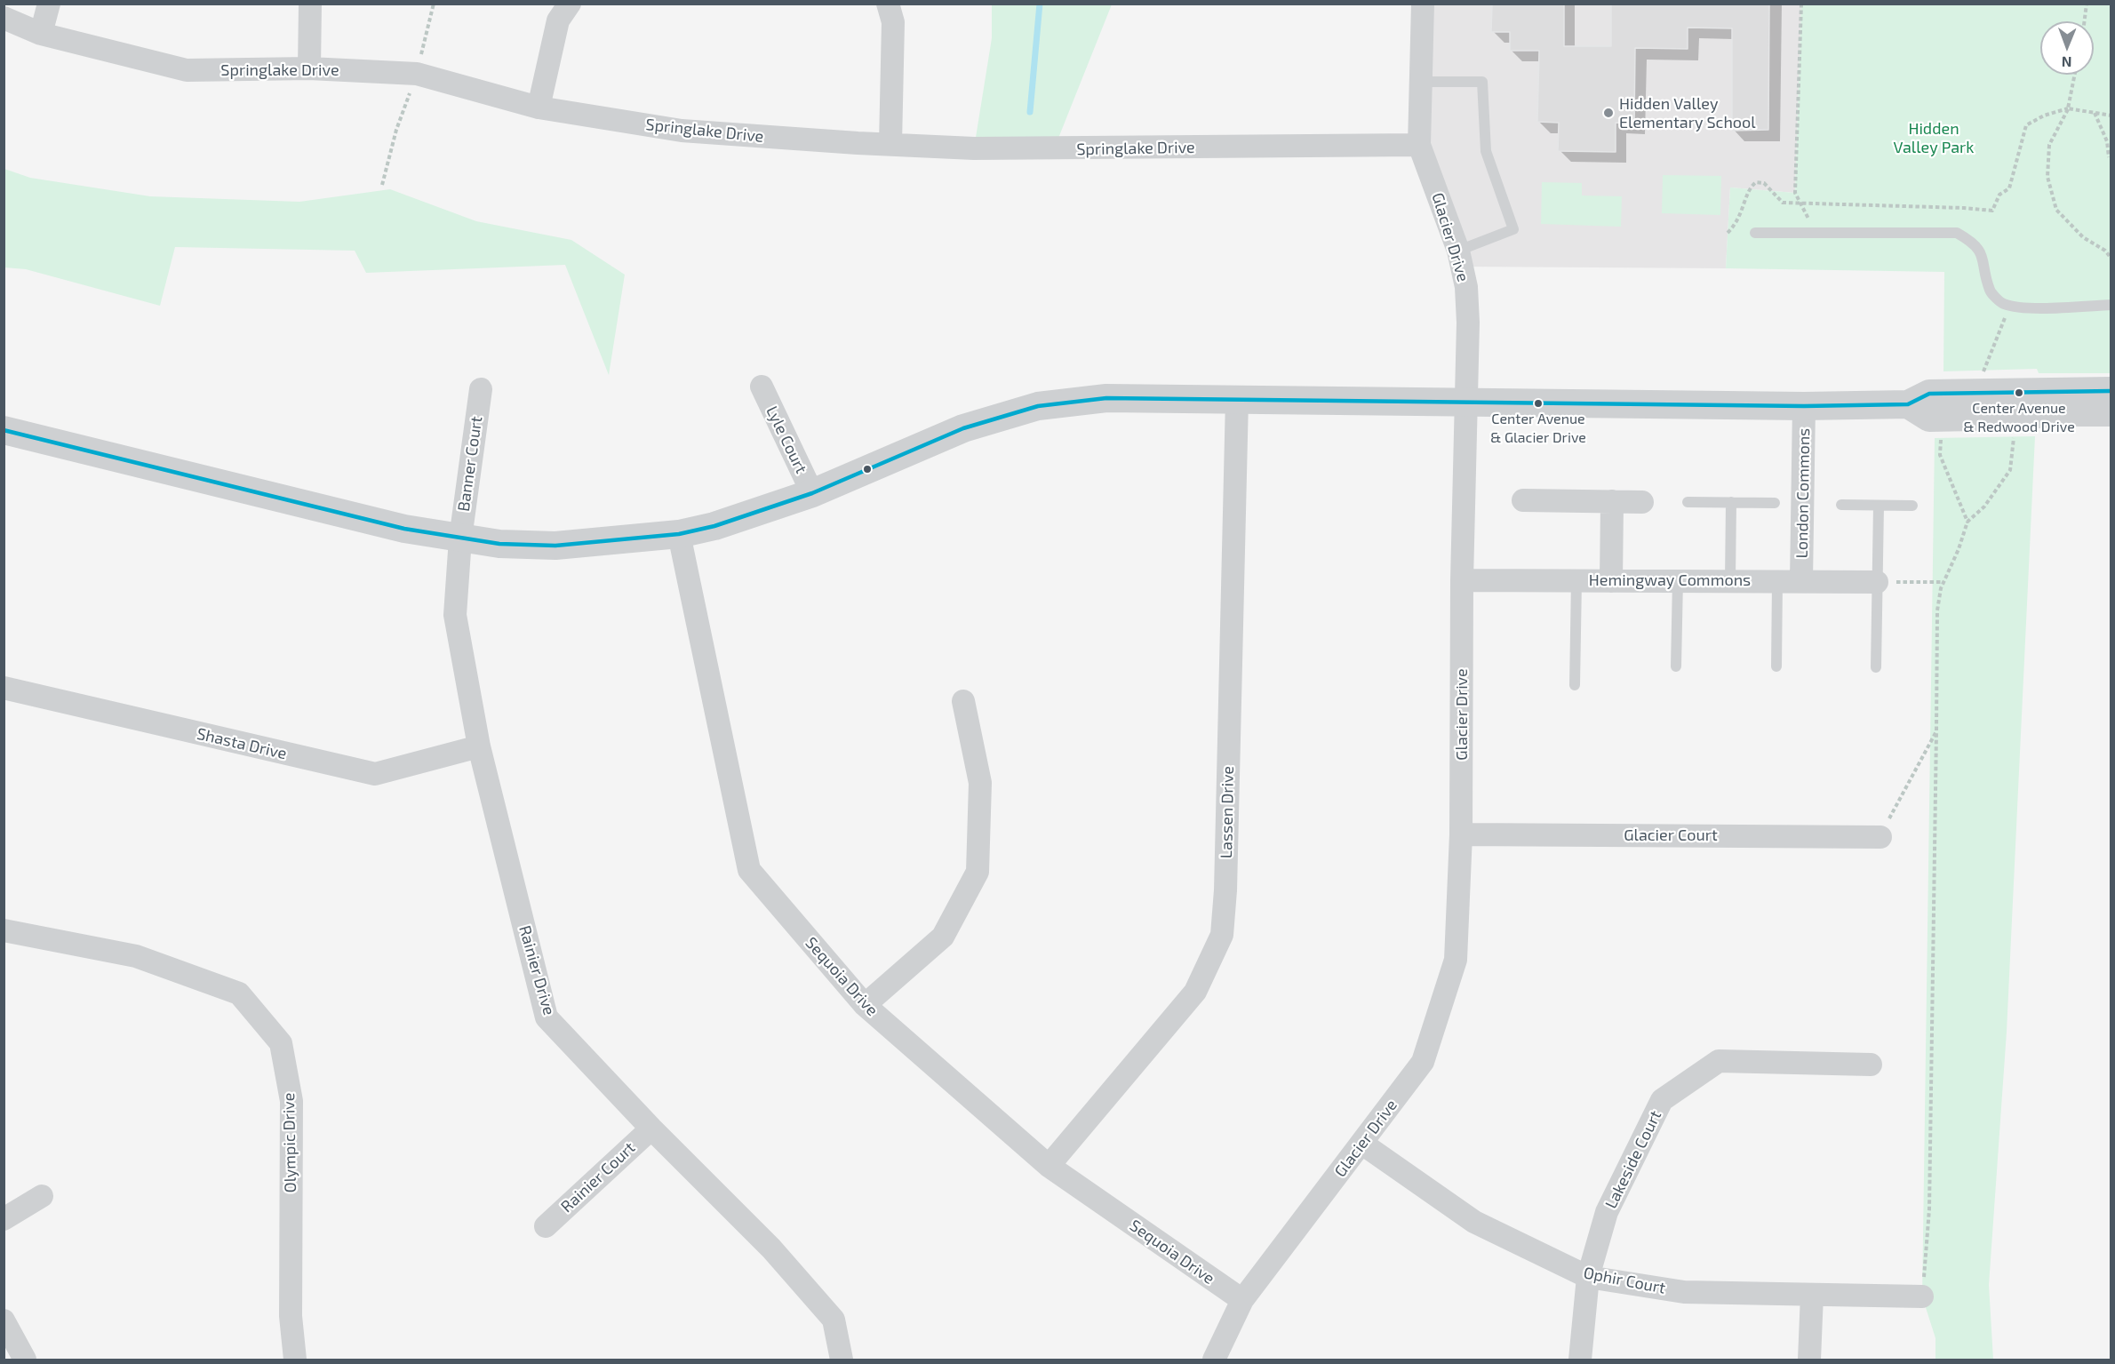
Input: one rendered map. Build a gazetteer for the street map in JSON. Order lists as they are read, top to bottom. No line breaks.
{"streets":{"street":["Springlake Drive","Glacier Drive","Lyle Court","Banner Court","London Commons","Hemingway Commons","Shasta Drive","Lassen Drive","Glacier Court","Rainier Drive","Sequoia Drive","Olympic Drive","Lakeside Court","Rainier Court","Ophir Court"]},"crossings":[["Springlake Drive","Glacier Drive"],["Glacier Drive","Hemingway Commons"],["Glacier Drive","Glacier Court"],["Glacier Drive","Sequoia Drive"],["Glacier Drive","Ophir Court"],["Banner Court","Rainier Drive"],["London Commons","Hemingway Commons"],["Shasta Drive","Rainier Drive"],["Lassen Drive","Sequoia Drive"],["Rainier Drive","Rainier Court"],["Lakeside Court","Ophir Court"]],"parks":["Hidden Valley Park"],"places":["Hidden Valley Elementary School","Center Avenue & Redwood Drive","Center Avenue & Glacier Drive"],"north":"bottom"}
